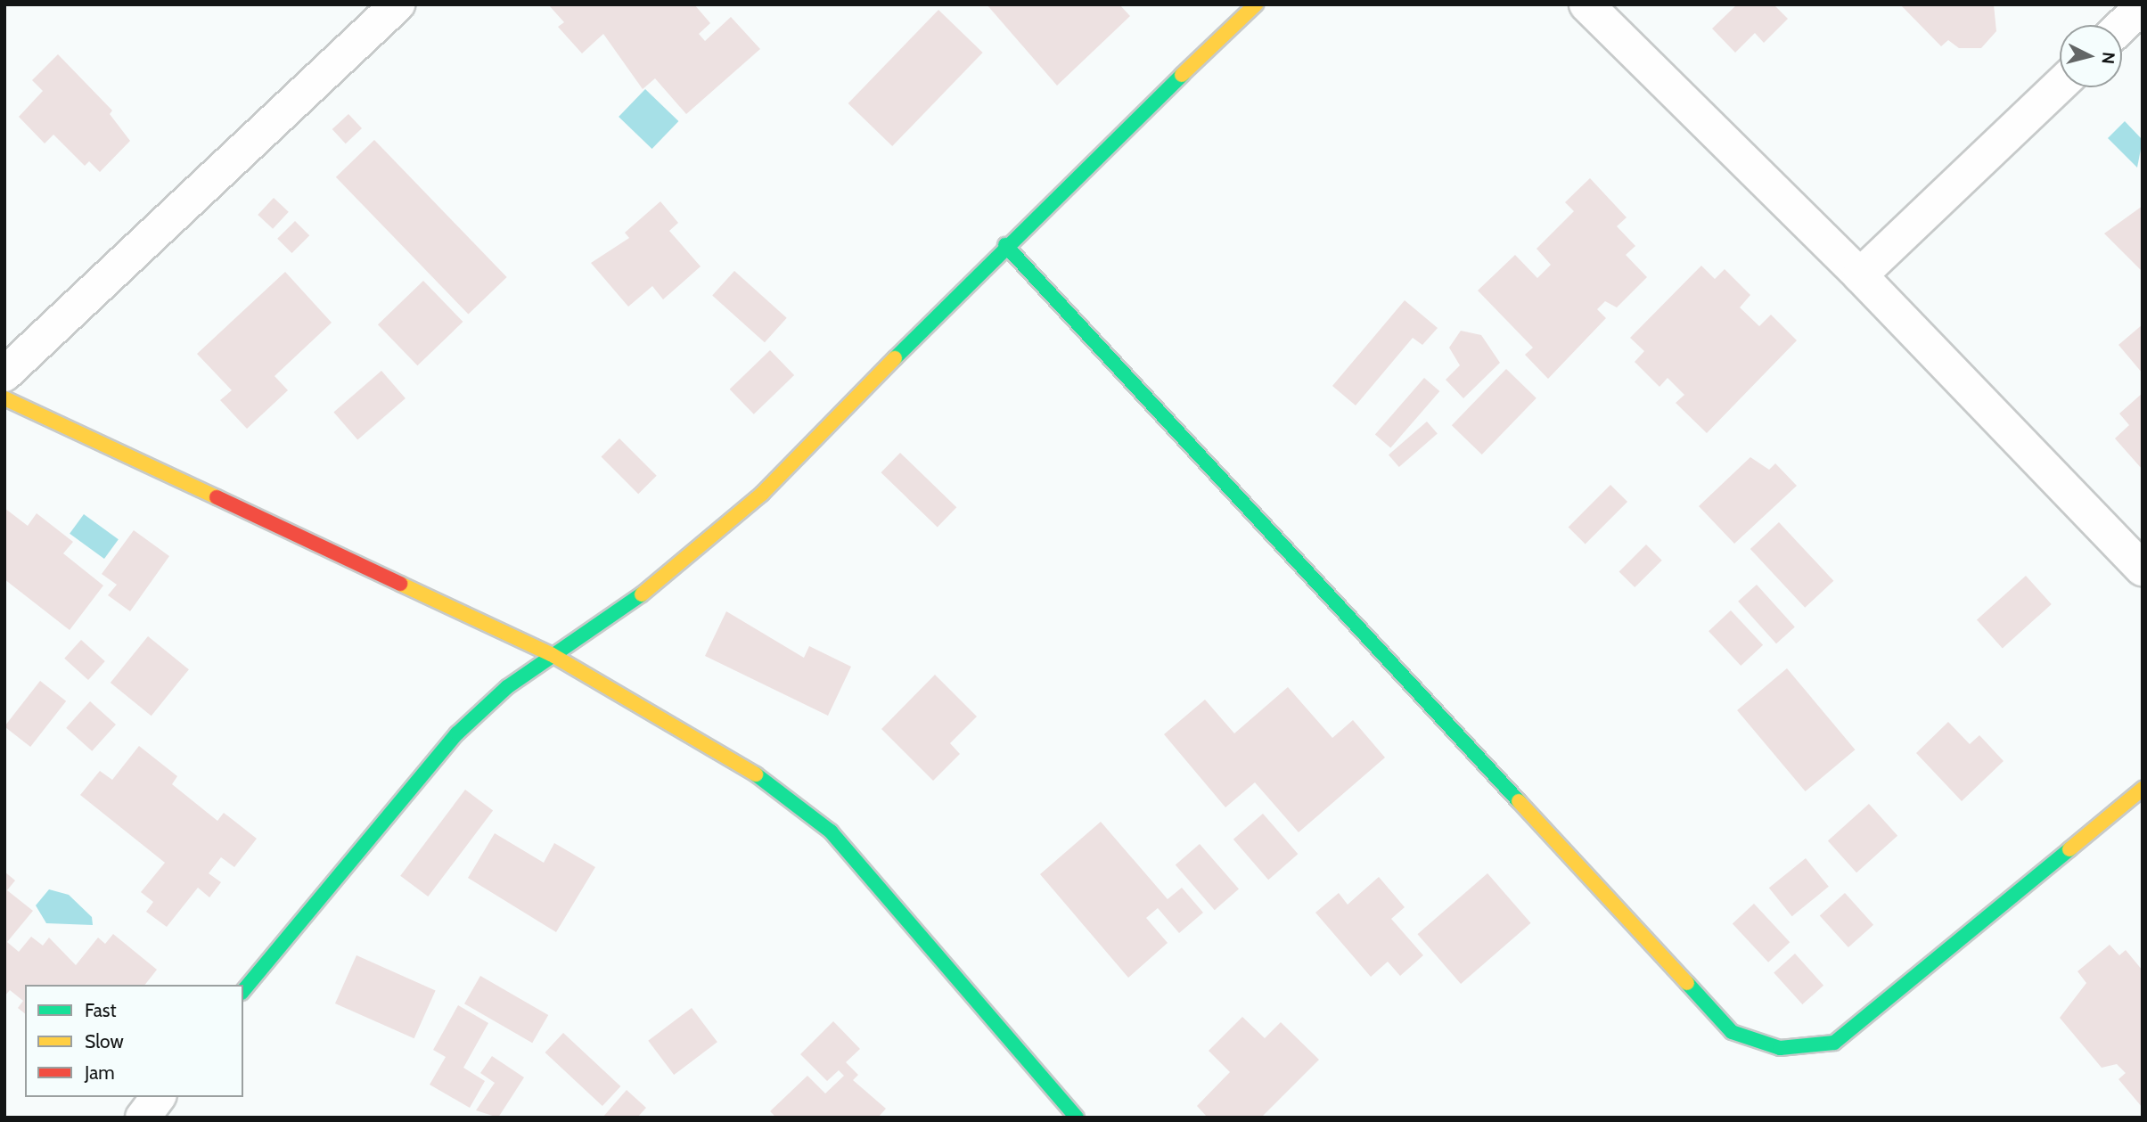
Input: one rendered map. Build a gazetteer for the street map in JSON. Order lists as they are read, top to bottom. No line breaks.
{"legend":["Fast","Slow","Jam"],"north":"right"}
